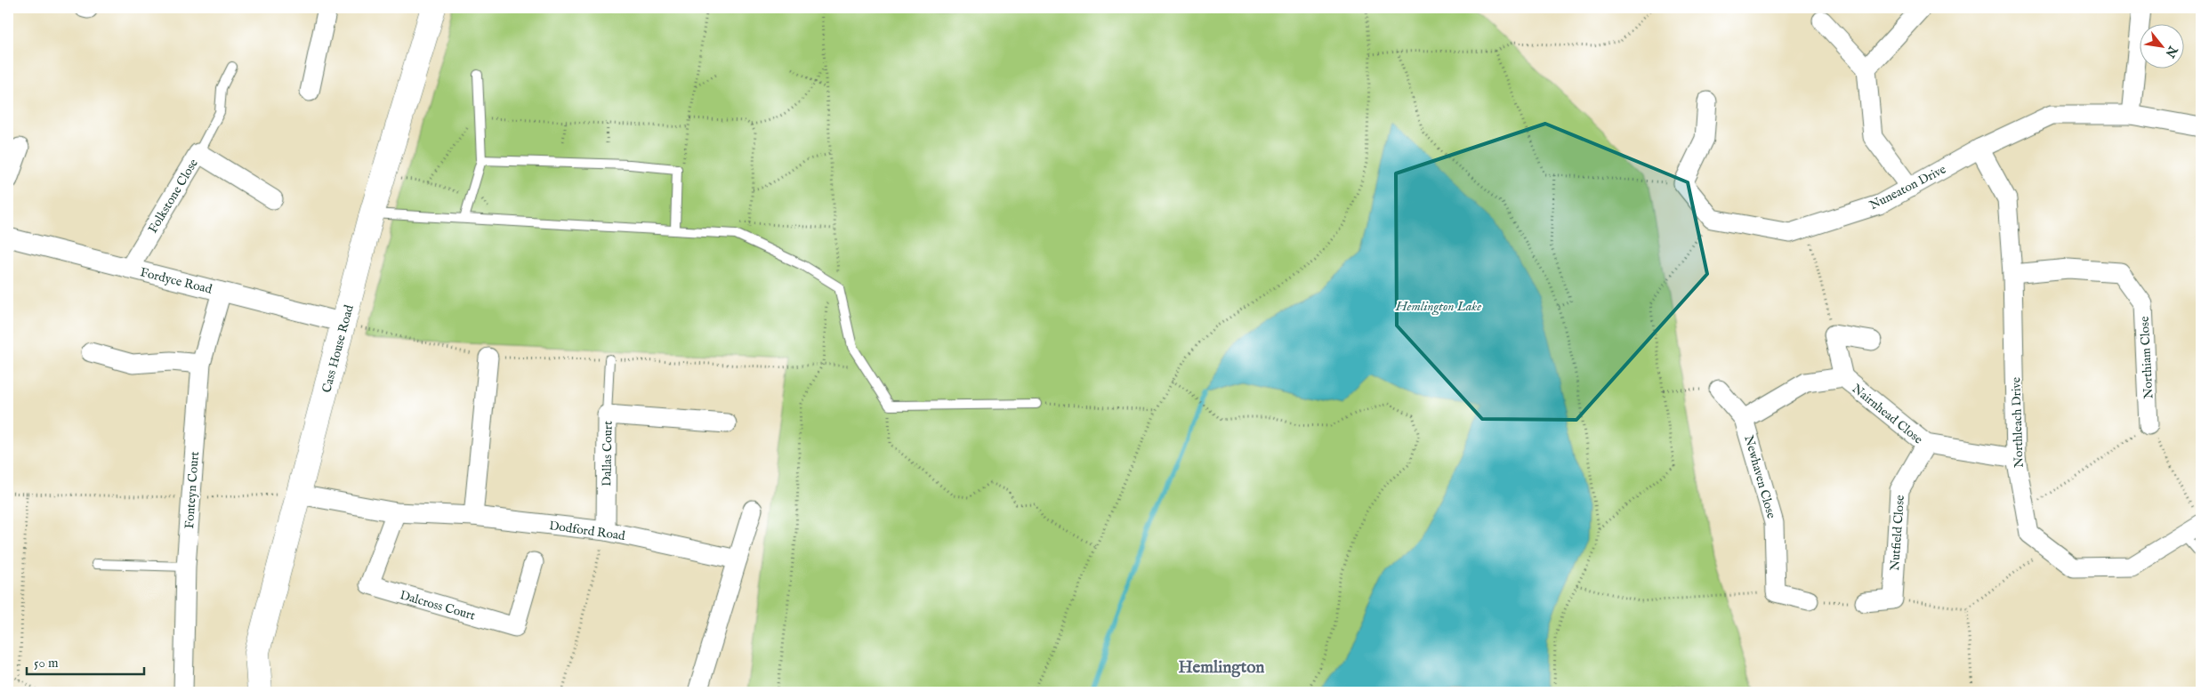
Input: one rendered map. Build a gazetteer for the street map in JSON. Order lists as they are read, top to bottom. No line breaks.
{"streets":{"street":["Nuneaton Drive","Folkstone Close","Fordyce Road","Cass House Road","Northiam Close","Nairnhead Close","Northleach Drive","Dallas Court","Newhaven Close","Fonteyn Court","Dodford Road","Nutfield Close","Dalcross Court"]},"crossings":[["Nuneaton Drive","Northleach Drive"],["Folkstone Close","Fordyce Road"],["Fordyce Road","Cass House Road"],["Fordyce Road","Fonteyn Court"],["Cass House Road","Dodford Road"],["Northiam Close","Northleach Drive"],["Nairnhead Close","Northleach Drive"],["Nairnhead Close","Newhaven Close"],["Nairnhead Close","Nutfield Close"],["Dallas Court","Dodford Road"],["Dodford Road","Dalcross Court"]],"districts":["Hemlington"],"water":["Hemlington Lake"],"scale_bar":"50 m","north":"bottom right"}
